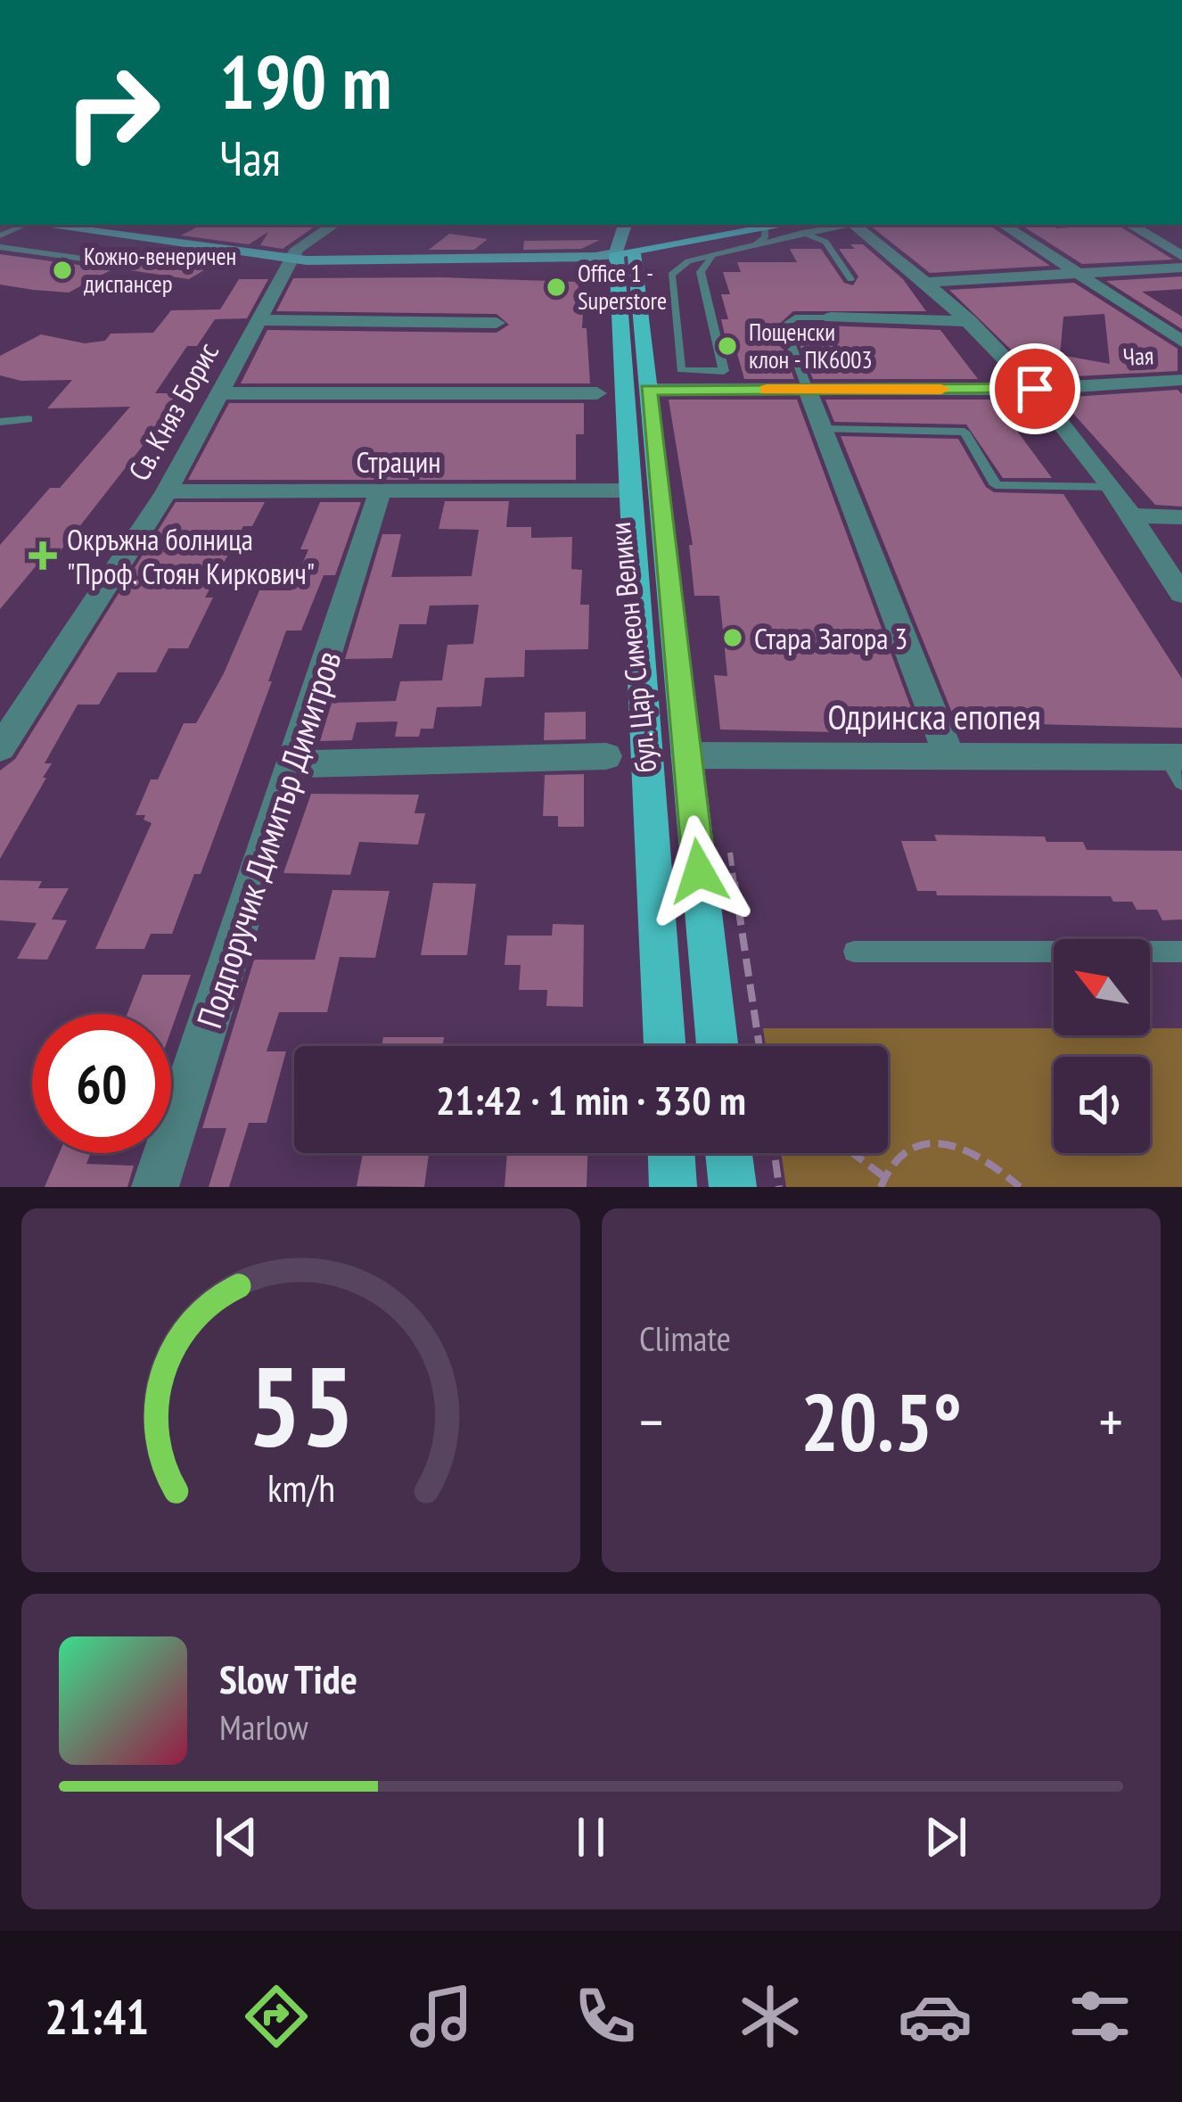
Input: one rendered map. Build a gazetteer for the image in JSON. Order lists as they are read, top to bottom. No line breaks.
{"streets":{"main road":["бул. Цар Симеон Велики"],"street":["Чая","Св. Княз Борис","Страцин","Одринска епопея","Подпоручик Димитър Димитров"]},"crossings":[["Чая","бул. Цар Симеон Велики"],["Св. Княз Борис","Страцин"],["Страцин","бул. Цар Симеон Велики"],["Страцин","Подпоручик Димитър Димитров"],["бул. Цар Симеон Велики","Одринска епопея"]],"places":{"other":["Кожно-венеричен диспансер","Office 1 - Superstore","Пощенски клон - ПК6003","Стара Загора 3"],"health":["Окръжна болница \"Проф. Стоян Киркович\""]},"north":"top left","page":{"turn":["190 m","Чая"],"limit":"60","trip":"21:42 · 1 min · 330 m","tile":"Climate","heat":["−","20.5°","+"],"song":["Slow Tide","Marlow"],"tabs":"21:41","gauge":["55","km/h"]}}
